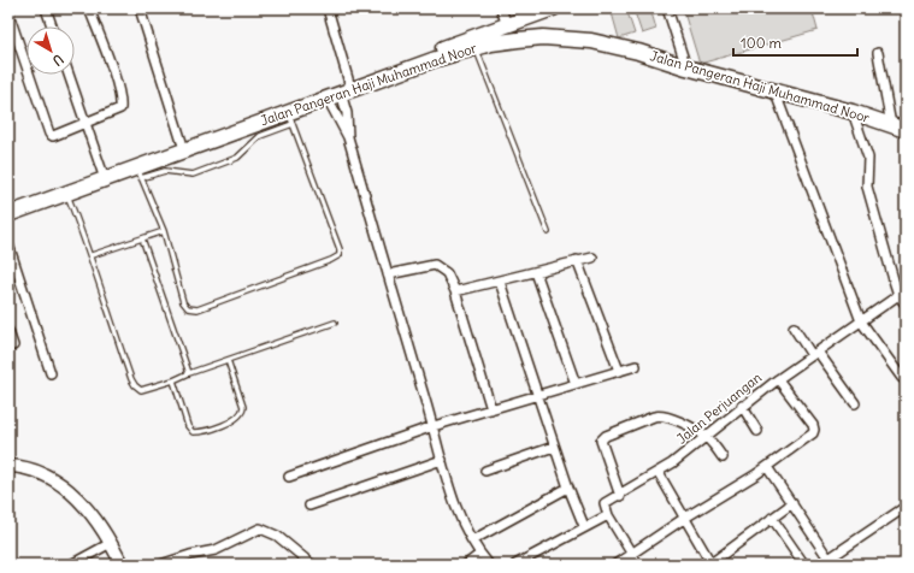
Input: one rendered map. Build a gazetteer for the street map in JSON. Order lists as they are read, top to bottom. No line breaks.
{"streets":{"main road":["Jalan Pangeran Haji Muhammad Noor"],"street":["Jalan Perjuangan"]},"scale_bar":"100 m","north":"bottom right"}
